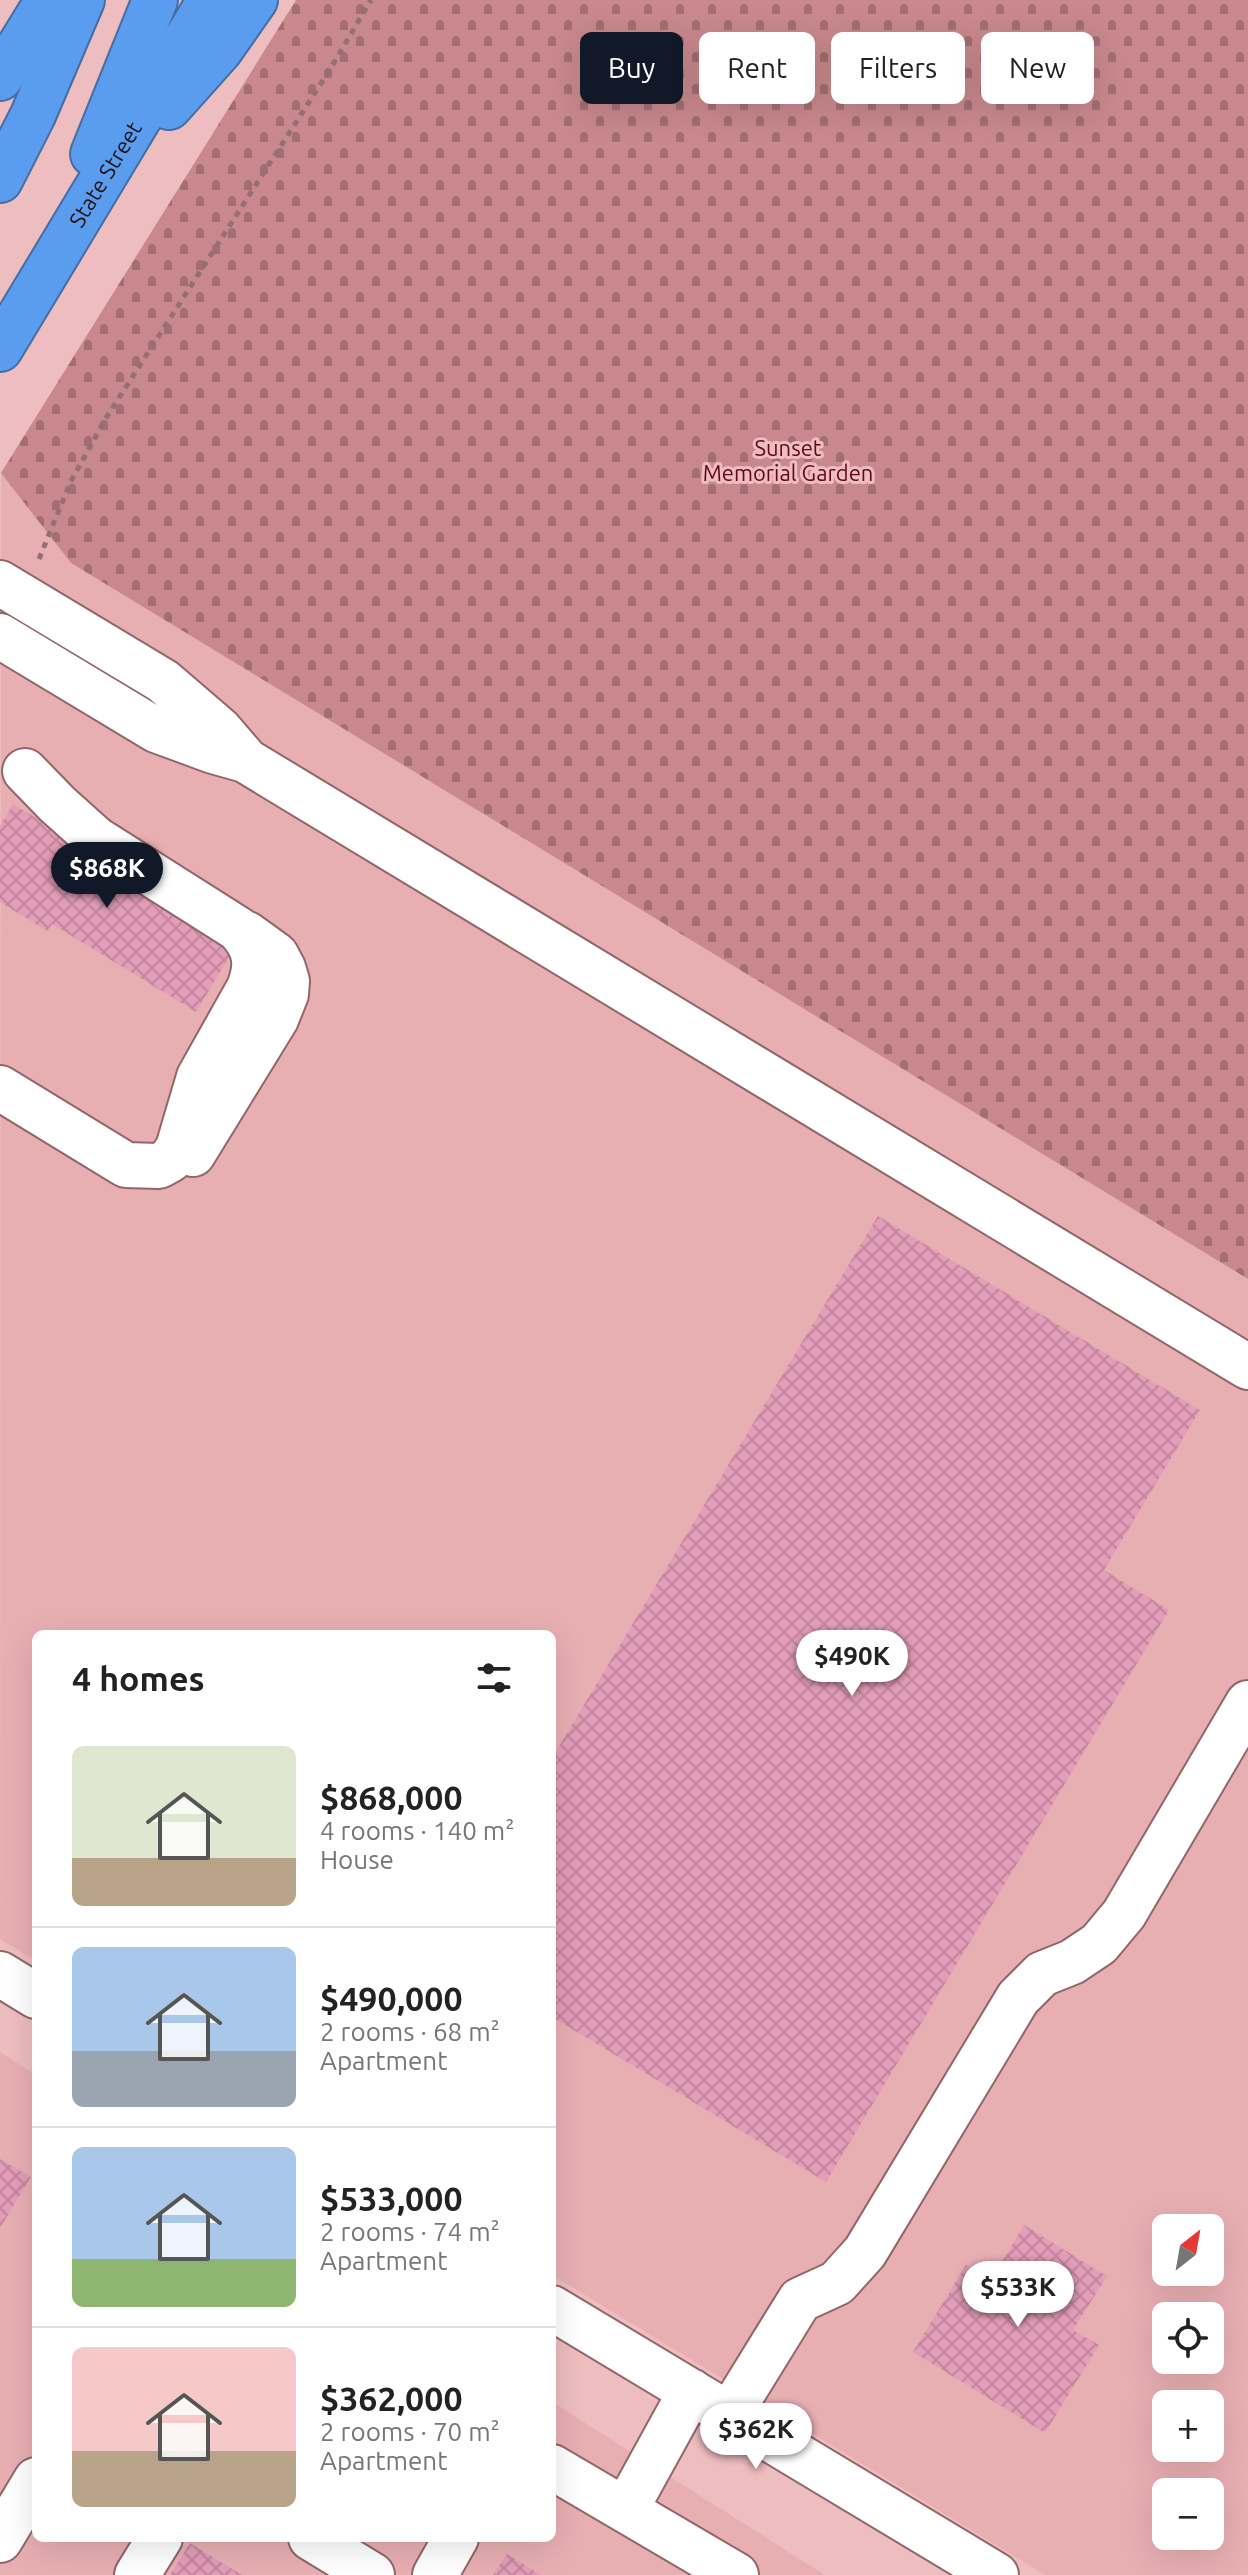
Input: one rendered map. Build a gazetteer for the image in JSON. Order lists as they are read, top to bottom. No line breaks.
{"streets":{"highway":["State Street"]},"parks":["Sunset Memorial Garden"],"north":"top right","page":{"chip":["Buy","Rent","Filters","New"],"price":["$868K","$490K","$533K","$362K"],"heading":"4 homes","list":[{"name":"$868,000","note":"4 rooms · 140 m² · House"},{"name":"$490,000","note":"2 rooms · 68 m² · Apartment"},{"name":"$533,000","note":"2 rooms · 74 m² · Apartment"},{"name":"$362,000","note":"2 rooms · 70 m² · Apartment"}],"map_buttons":["+","−"]}}
